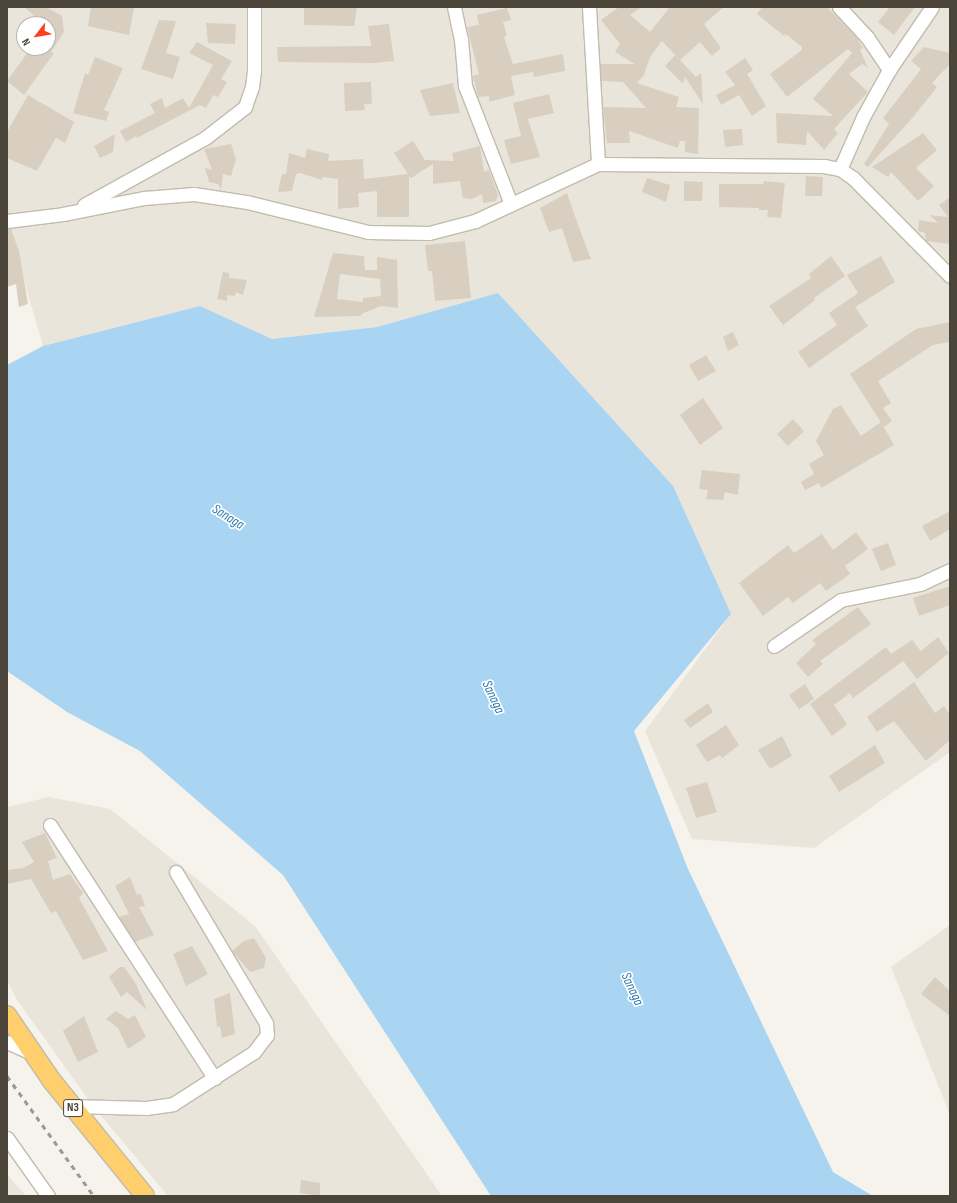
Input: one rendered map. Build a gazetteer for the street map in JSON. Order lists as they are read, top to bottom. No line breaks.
{"streets":{"highway":["N3"]},"water":["Sanaga"],"north":"bottom left"}
